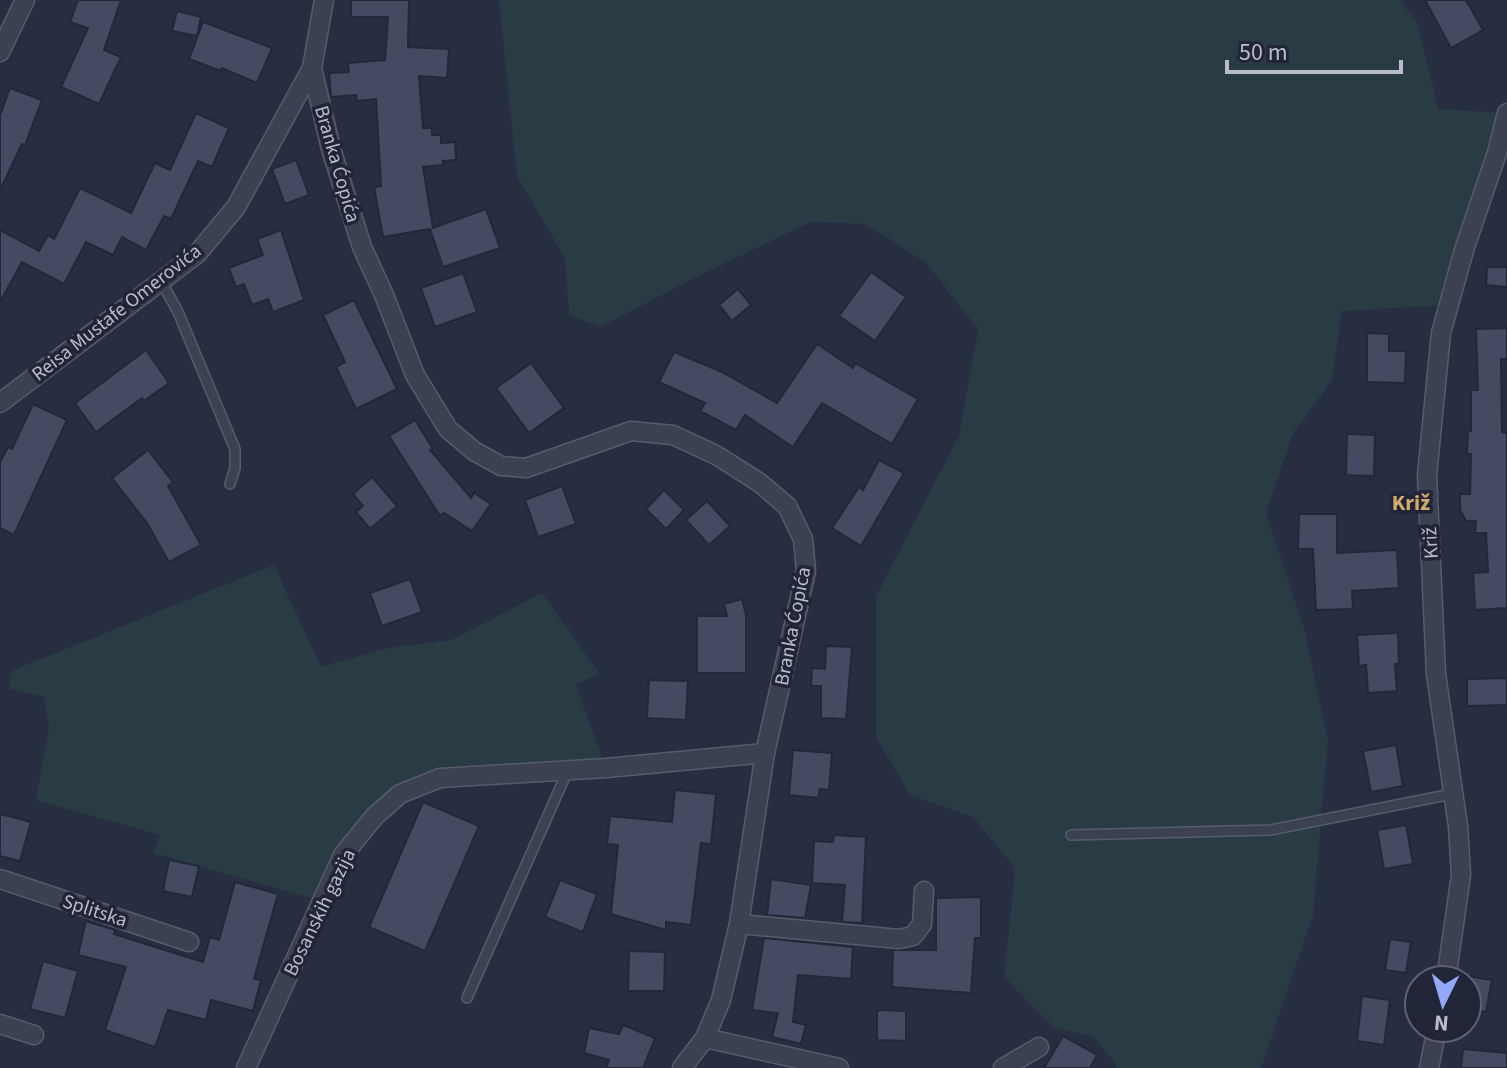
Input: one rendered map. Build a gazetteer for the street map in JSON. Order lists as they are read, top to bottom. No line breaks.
{"streets":{"street":["Branka Ćopića","Reisa Mustafe Omerovića","Križ","Splitska","Bosanskih gazija"]},"crossings":[["Branka Ćopića","Reisa Mustafe Omerovića"],["Branka Ćopića","Bosanskih gazija"]],"districts":["Križ"],"scale_bar":"50 m","north":"bottom"}
